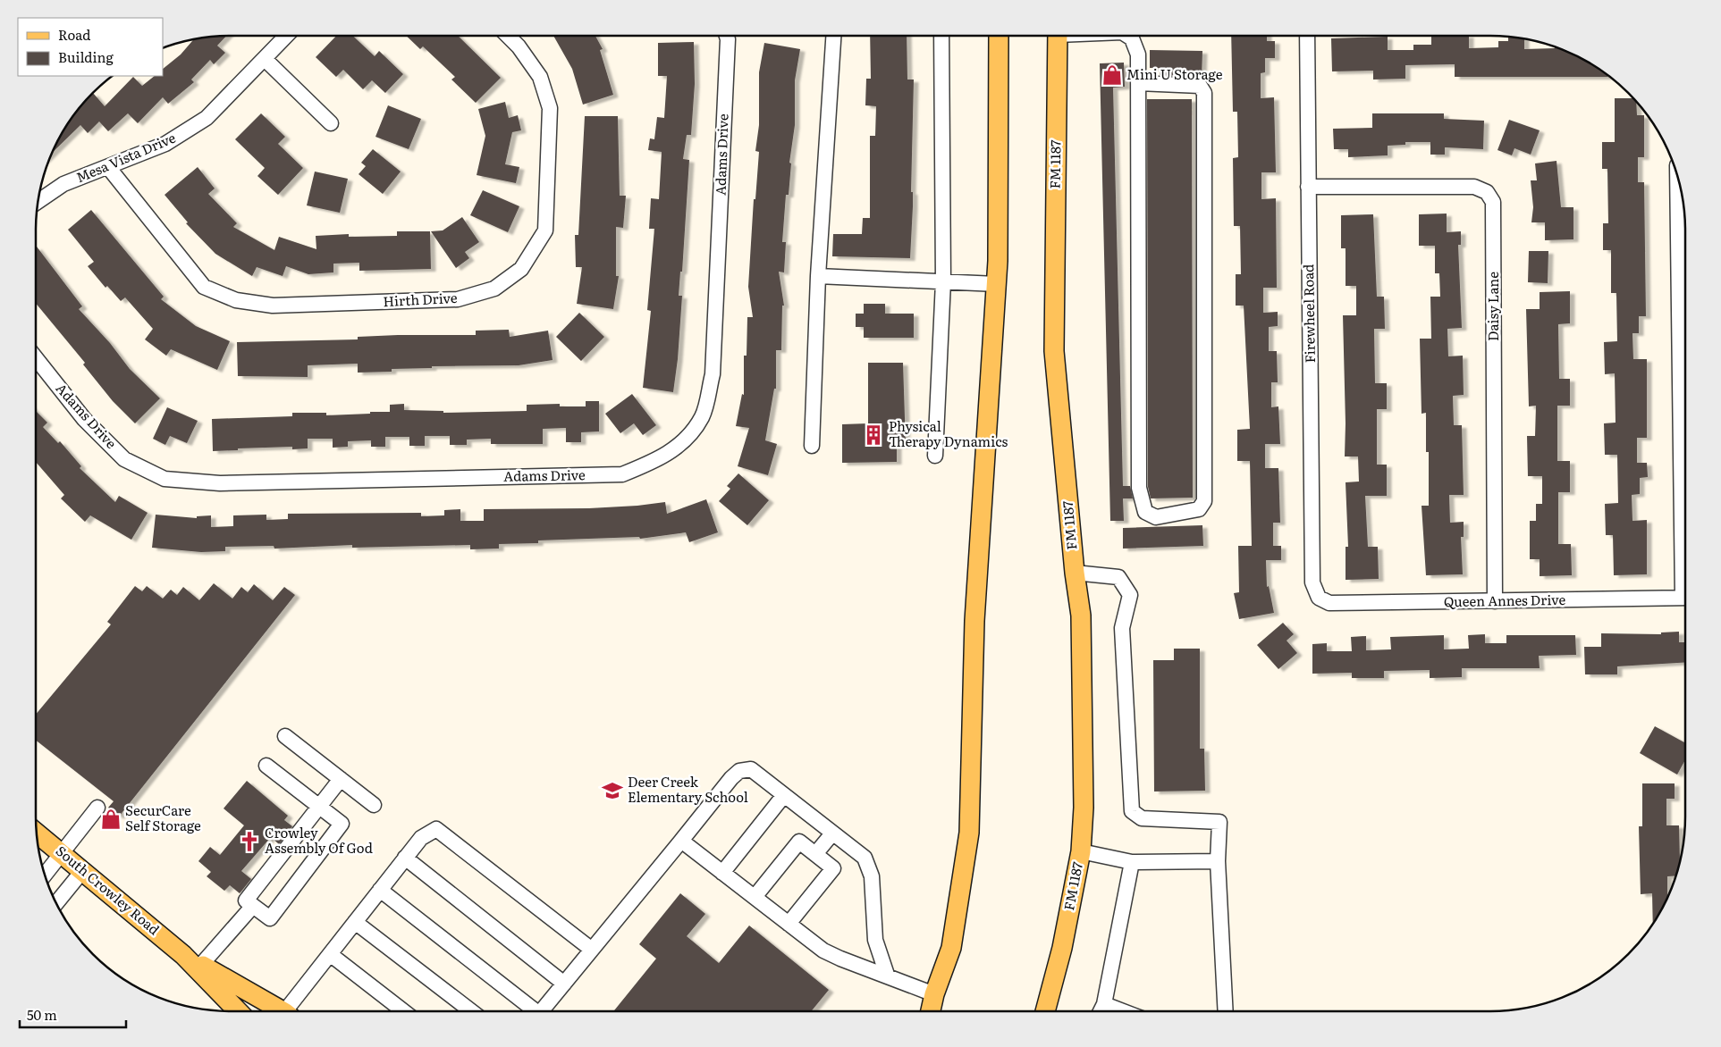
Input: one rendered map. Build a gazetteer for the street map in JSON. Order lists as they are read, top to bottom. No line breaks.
{"streets":{"main road":["FM 1187","South Crowley Road"],"street":["Adams Drive","Mesa Vista Drive","Hirth Drive","Daisy Lane","Firewheel Road","Queen Annes Drive"]},"crossings":[["Mesa Vista Drive","Hirth Drive"],["Daisy Lane","Firewheel Road"],["Daisy Lane","Queen Annes Drive"],["Firewheel Road","Queen Annes Drive"]],"places":{"shop":["Mini U Storage","SecurCare Self Storage"],"building":["Physical Therapy Dynamics"],"school or university":["Deer Creek Elementary School"],"church":["Crowley Assembly Of God"]},"legend":["Road","Building"],"scale_bar":"50 m"}
